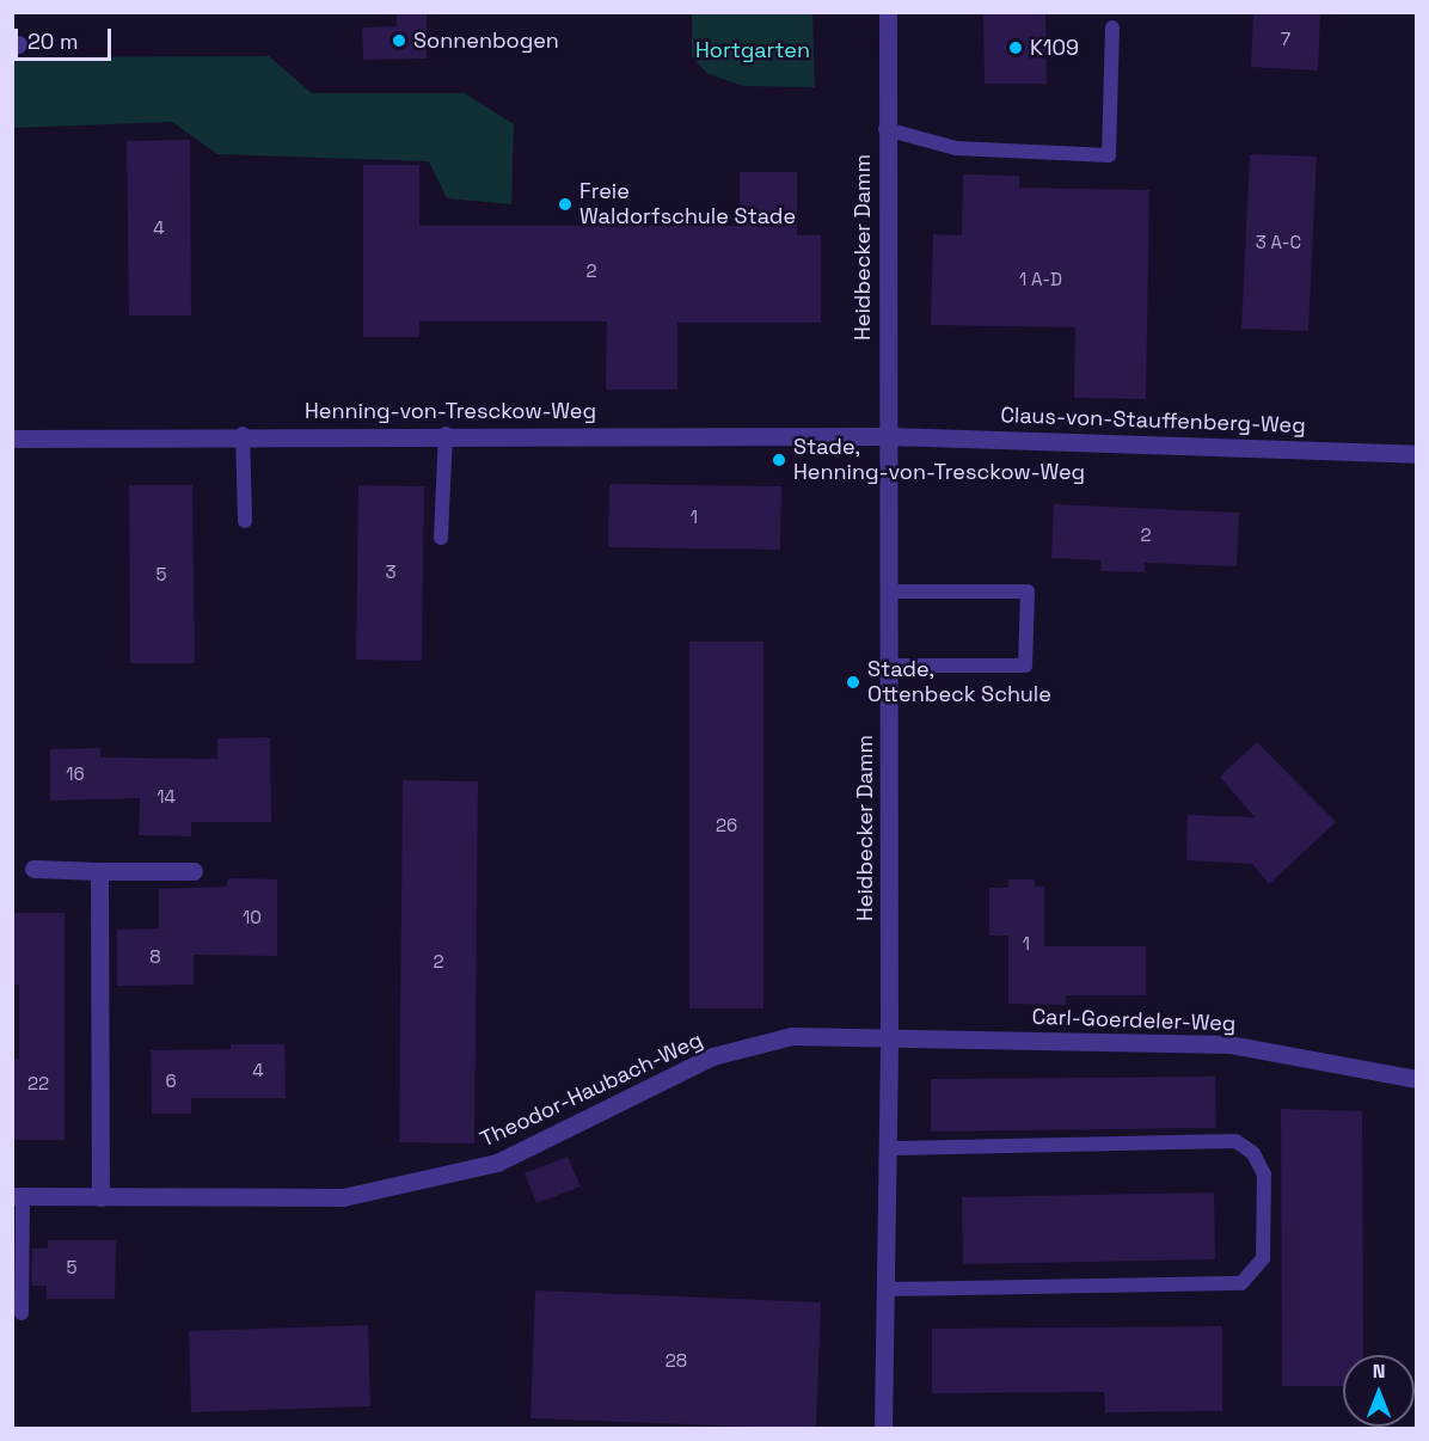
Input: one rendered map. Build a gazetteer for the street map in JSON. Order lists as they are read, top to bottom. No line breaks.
{"streets":{"street":["Heidbecker Damm","Henning-von-Tresckow-Weg","Claus-von-Stauffenberg-Weg","Carl-Goerdeler-Weg","Theodor-Haubach-Weg"]},"crossings":[["Heidbecker Damm","Henning-von-Tresckow-Weg"],["Heidbecker Damm","Claus-von-Stauffenberg-Weg"],["Heidbecker Damm","Carl-Goerdeler-Weg"],["Heidbecker Damm","Theodor-Haubach-Weg"],["Henning-von-Tresckow-Weg","Claus-von-Stauffenberg-Weg"],["Carl-Goerdeler-Weg","Theodor-Haubach-Weg"]],"parks":["Hortgarten"],"places":["Sonnenbogen","K109","Freie Waldorfschule Stade","Stade, Henning-von-Tresckow-Weg","Stade, Ottenbeck Schule"],"house_numbers":["7","4","3 A-C","2","1 A-D","1","2","3","5","16","14","26","10","1","8","2","4","6","22","5","28"],"scale_bar":"20 m","north":"top"}
